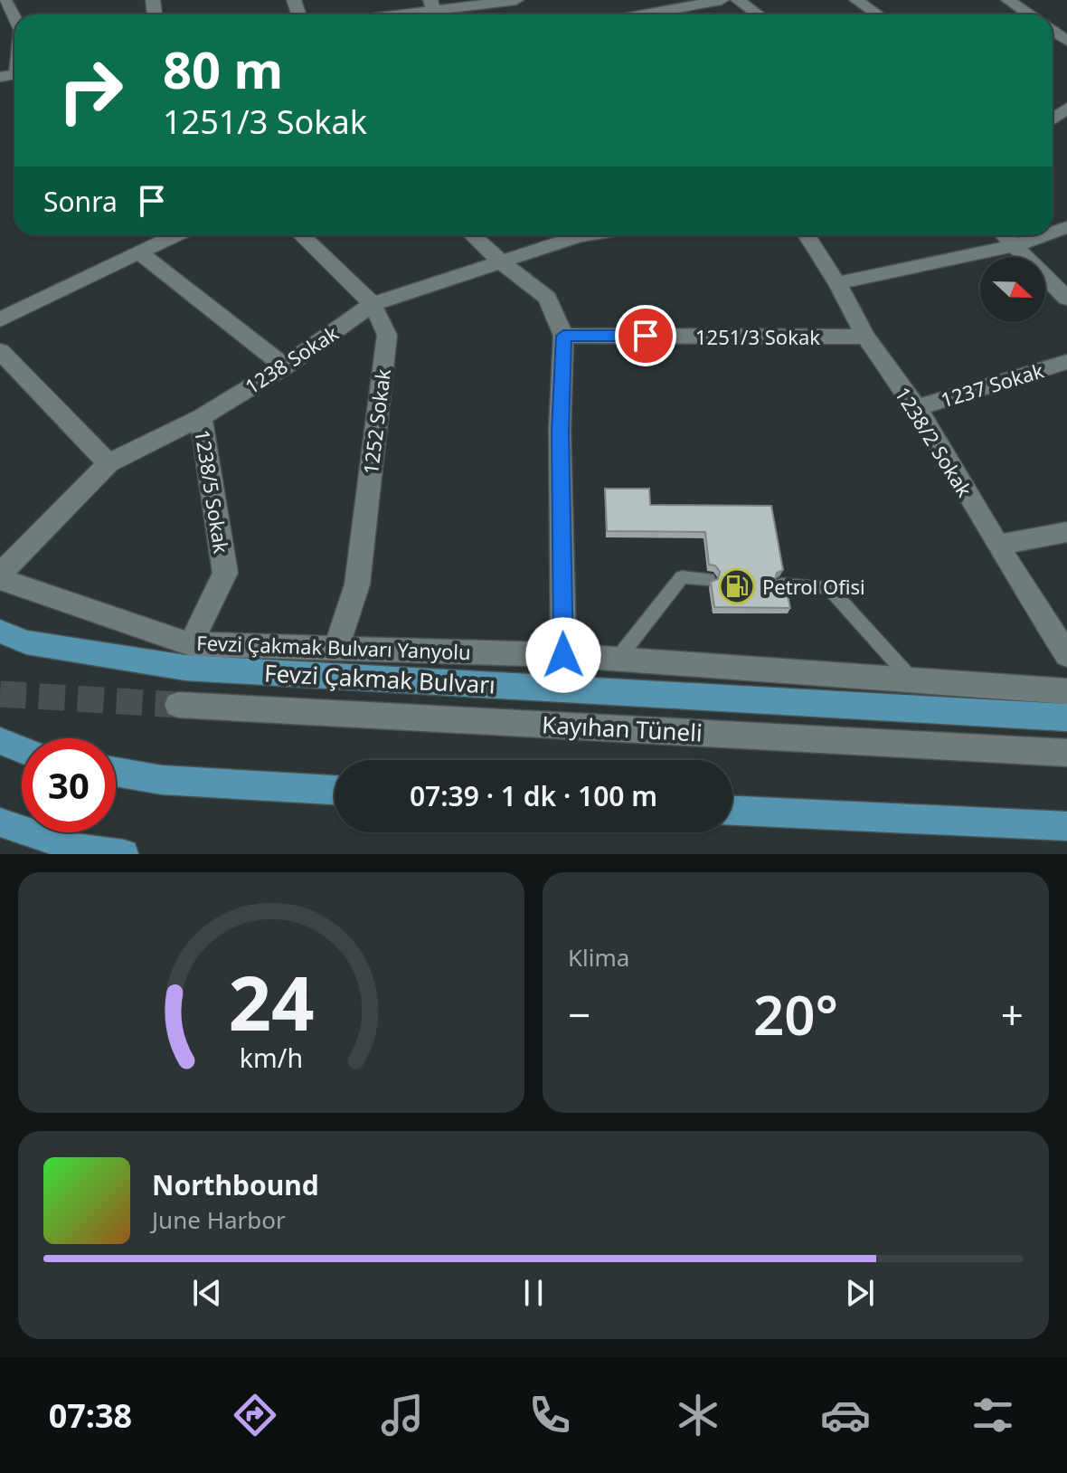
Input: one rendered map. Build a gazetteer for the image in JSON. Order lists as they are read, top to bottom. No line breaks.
{"streets":{"main road":["Fevzi Çakmak Bulvarı"],"street":["1251/3 Sokak","1238 Sokak","1237 Sokak","1252 Sokak","1238/2 Sokak","1238/5 Sokak","Fevzi Çakmak Bulvarı Yanyolu","Kayıhan Tüneli"]},"crossings":[["1251/3 Sokak","1238/2 Sokak"],["1238 Sokak","1252 Sokak"],["1238 Sokak","1238/5 Sokak"],["1238 Sokak","Fevzi Çakmak Bulvarı Yanyolu"],["1237 Sokak","1238/2 Sokak"],["1252 Sokak","Fevzi Çakmak Bulvarı Yanyolu"],["1238/5 Sokak","Fevzi Çakmak Bulvarı Yanyolu"]],"places":{"fuel station":["Petrol Ofisi"]},"north":"right","page":{"turn":["80 m","1251/3 Sokak"],"then":"Sonra","limit":"30","trip":"07:39 · 1 dk · 100 m","tile":"Klima","heat":["−","20°","+"],"song":["Northbound","June Harbor"],"tabs":"07:38","gauge":["24","km/h"]}}
